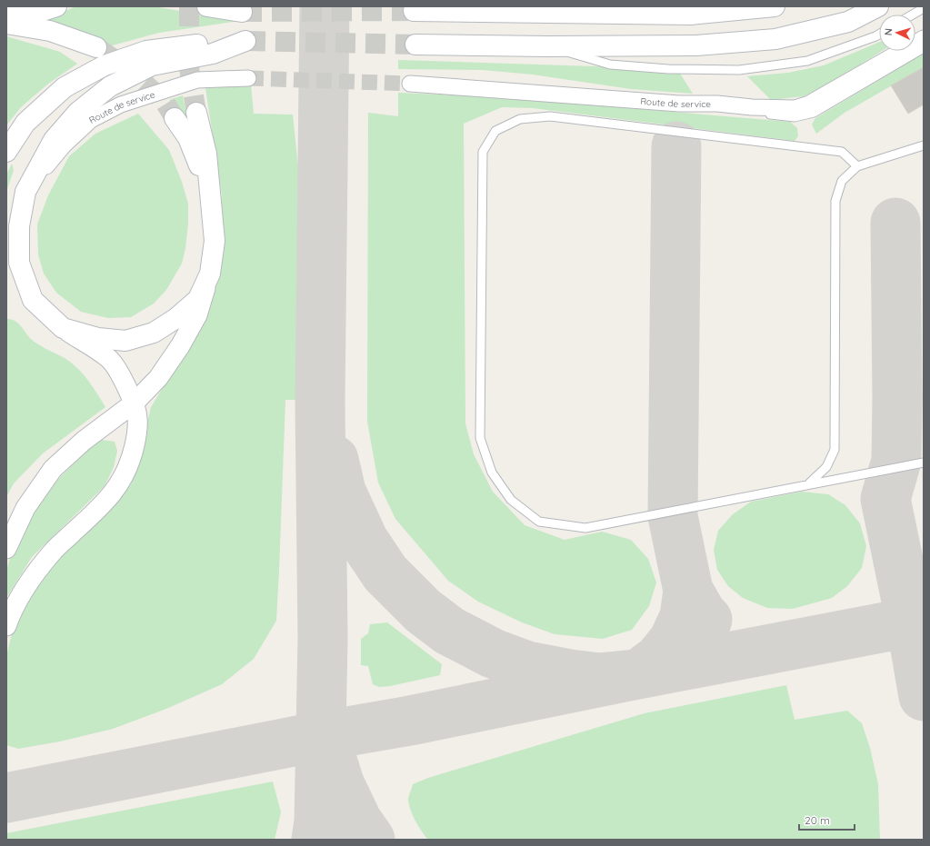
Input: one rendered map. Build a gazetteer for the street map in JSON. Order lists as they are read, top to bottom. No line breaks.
{"streets":{"street":["Route de service"]},"scale_bar":"20 m","north":"left"}
